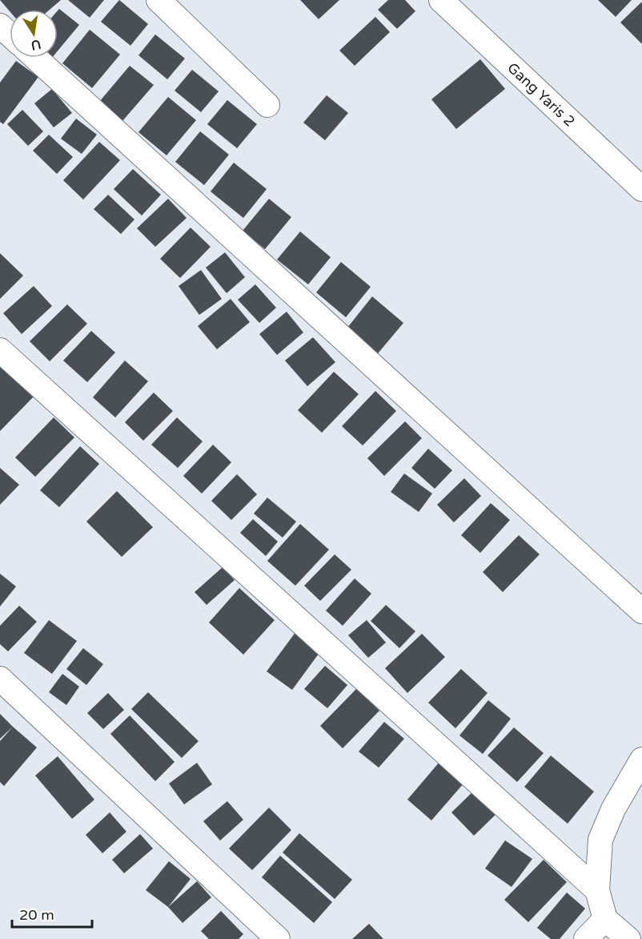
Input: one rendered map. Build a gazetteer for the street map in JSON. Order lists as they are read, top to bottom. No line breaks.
{"streets":{"street":["Gang Yaris 2"]},"scale_bar":"20 m","north":"bottom"}
